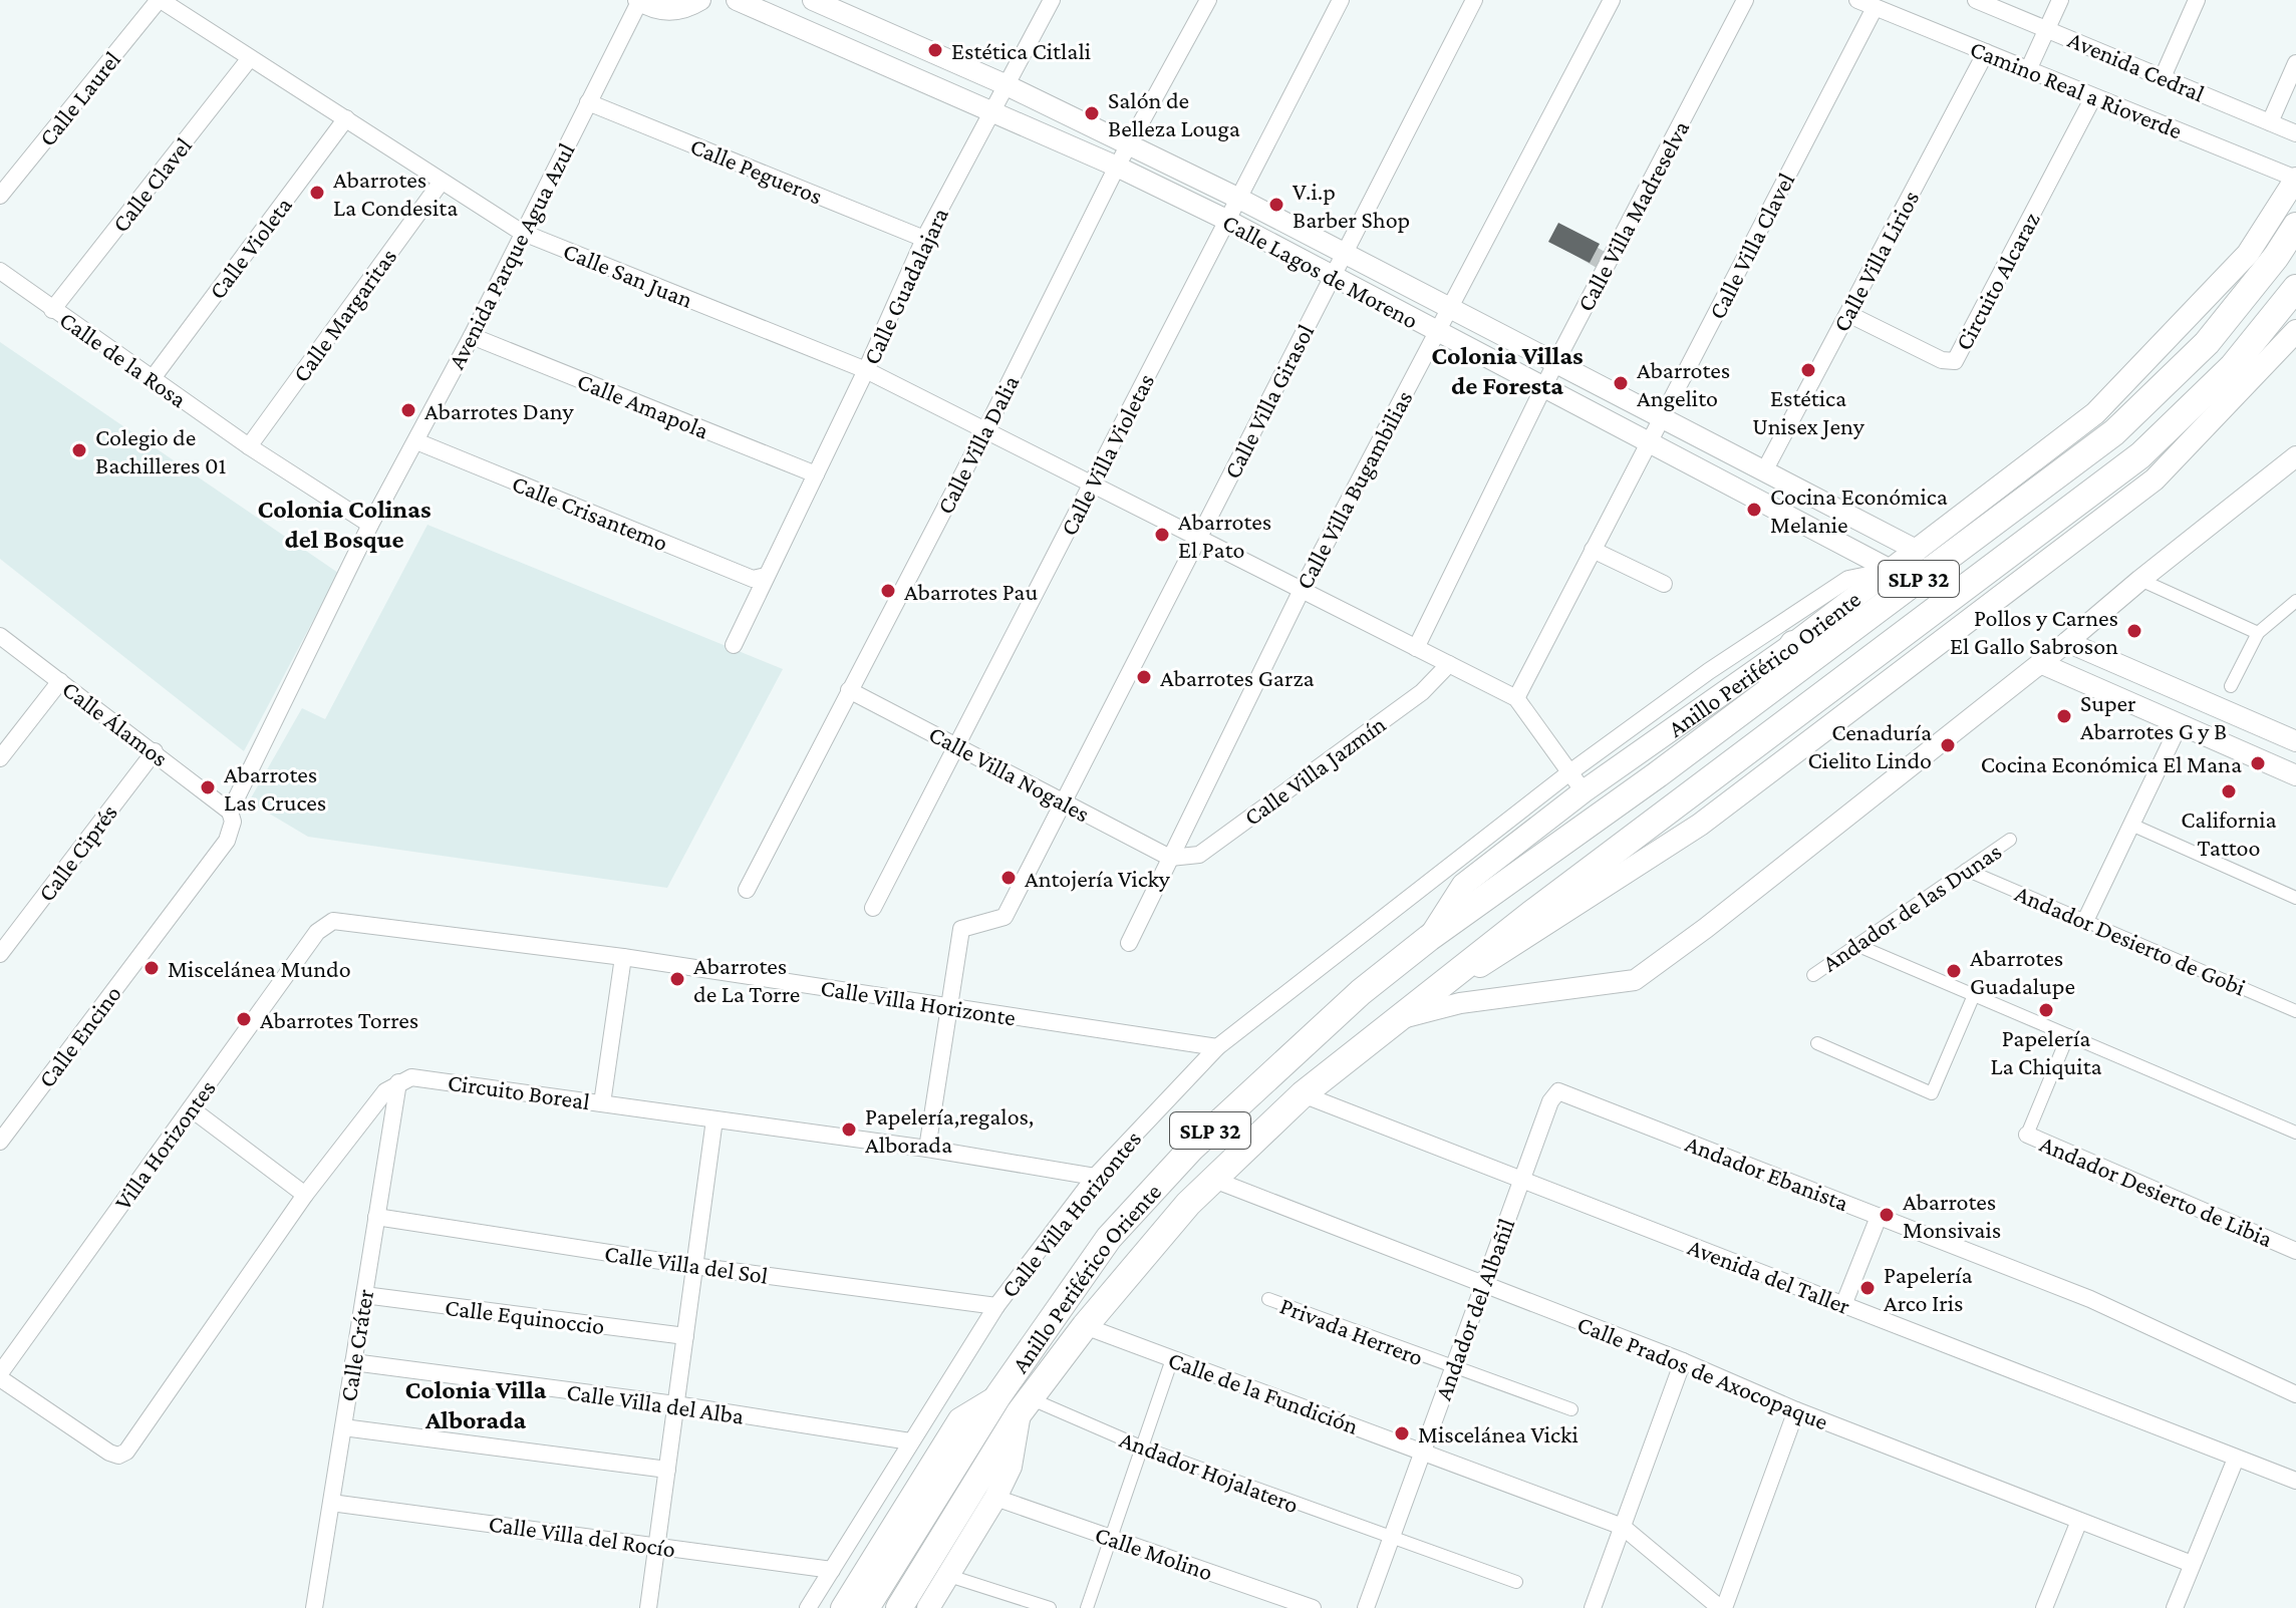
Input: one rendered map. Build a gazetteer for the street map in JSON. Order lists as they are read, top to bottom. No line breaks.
{"streets":{"highway":["SLP 32","Anillo Periférico Oriente"],"street":["Avenida Cedral","Camino Real a Rioverde","Calle Laurel","Calle Pegueros","Calle Clavel","Calle Villa Madreselva","Calle Villa Clavel","Calle Violeta","Avenida Parque Agua Azul","Calle Villa Lirios","Calle Lagos de Moreno","Calle San Juan","Circuito Alcaraz","Calle Guadalajara","Calle Margaritas","Calle de la Rosa","Calle Villa Girasol","Calle Amapola","Calle Villa Dalia","Calle Villa Violetas","Calle Villa Bugambilias","Calle Crisantemo","Calle Álamos","Calle Villa Jazmín","Calle Villa Nogales","Calle Ciprés","Andador de las Dunas","Andador Desierto de Gobi","Calle Villa Horizonte","Calle Encino","Circuito Boreal","Villa Horizontes","Andador Ebanista","Andador Desierto de Libia","Calle Villa Horizontes","Calle Villa del Sol","Avenida del Taller","Andador del Albañil","Calle Equinoccio","Privada Herrero","Calle Cráter","Calle Prados de Axocopaque","Calle de la Fundición","Calle Villa del Alba","Andador Hojalatero","Calle Villa del Rocío","Calle Molino"]},"crossings":[["Camino Real a Rioverde","Calle Villa Clavel"],["Camino Real a Rioverde","Calle Villa Lirios"],["Camino Real a Rioverde","Circuito Alcaraz"],["Camino Real a Rioverde","Anillo Periférico Oriente"],["Calle Laurel","Calle San Juan"],["Calle Pegueros","Avenida Parque Agua Azul"],["Calle Pegueros","Calle Guadalajara"],["Calle Clavel","Calle San Juan"],["Calle Clavel","Calle de la Rosa"],["Calle Villa Madreselva","Calle Lagos de Moreno"],["Calle Villa Madreselva","Calle San Juan"],["Calle Villa Clavel","Calle Lagos de Moreno"],["Calle Villa Clavel","Calle San Juan"],["Calle Violeta","Calle San Juan"],["Calle Violeta","Calle de la Rosa"],["Avenida Parque Agua Azul","Calle San Juan"],["Avenida Parque Agua Azul","Calle de la Rosa"],["Avenida Parque Agua Azul","Calle Amapola"],["Avenida Parque Agua Azul","Calle Crisantemo"],["Avenida Parque Agua Azul","Calle Álamos"],["Avenida Parque Agua Azul","Calle Encino"],["Calle Villa Lirios","Calle Lagos de Moreno"],["Calle Villa Lirios","Circuito Alcaraz"],["Calle Lagos de Moreno","Calle Guadalajara"],["Calle Lagos de Moreno","Calle Villa Girasol"],["Calle Lagos de Moreno","Calle Villa Dalia"],["Calle Lagos de Moreno","Calle Villa Violetas"],["Calle Lagos de Moreno","Calle Villa Bugambilias"],["Calle Lagos de Moreno","Anillo Periférico Oriente"],["Calle Lagos de Moreno","Calle Villa Horizontes"],["Calle San Juan","Calle Guadalajara"],["Calle San Juan","Calle Margaritas"],["Calle San Juan","Calle Villa Girasol"],["Calle San Juan","Calle Villa Dalia"],["Calle San Juan","Calle Villa Violetas"],["Calle San Juan","Calle Villa Bugambilias"],["Calle San Juan","Calle Villa Jazmín"],["Calle Guadalajara","Calle Amapola"],["Calle Guadalajara","Calle Crisantemo"],["Calle Margaritas","Calle de la Rosa"],["Calle Villa Girasol","Calle Villa Nogales"],["Calle Villa Girasol","Calle Villa Horizonte"],["Calle Villa Dalia","Calle Villa Nogales"],["Calle Villa Violetas","Calle Villa Nogales"],["Calle Villa Bugambilias","Calle Villa Jazmín"],["Calle Villa Bugambilias","Calle Villa Nogales"],["Anillo Periférico Oriente","Calle Villa Horizontes"],["Anillo Periférico Oriente","Avenida del Taller"],["Anillo Periférico Oriente","Calle Prados de Axocopaque"],["Anillo Periférico Oriente","Calle de la Fundición"],["Anillo Periférico Oriente","Andador Hojalatero"],["Anillo Periférico Oriente","Calle Molino"],["Calle Álamos","Calle Ciprés"],["Calle Álamos","Calle Encino"],["Calle Villa Jazmín","Calle Villa Nogales"],["Andador de las Dunas","Andador Desierto de Gobi"],["Calle Villa Horizonte","Villa Horizontes"],["Calle Villa Horizonte","Calle Villa Horizontes"],["Circuito Boreal","Calle Villa Horizontes"],["Circuito Boreal","Calle Cráter"],["Andador Ebanista","Andador del Albañil"],["Calle Villa Horizontes","Calle Villa del Sol"],["Calle Villa Horizontes","Calle Villa del Alba"],["Calle Villa Horizontes","Calle Villa del Rocío"],["Calle Villa del Sol","Calle Cráter"],["Avenida del Taller","Andador del Albañil"],["Andador del Albañil","Privada Herrero"],["Andador del Albañil","Calle Prados de Axocopaque"],["Andador del Albañil","Calle de la Fundición"],["Andador del Albañil","Andador Hojalatero"],["Calle Equinoccio","Calle Cráter"],["Calle Cráter","Calle Villa del Alba"],["Calle Cráter","Calle Villa del Rocío"]],"districts":["Colonia Villas de Foresta","Colonia Colinas del Bosque","Colonia Villa Alborada"],"places":["Estética Citlali","Salón de Belleza Louga","Abarrotes La Condesita","V.i.p Barber Shop","Estética Unisex Jeny","Abarrotes Angelito","Abarrotes Dany","Colegio de Bachilleres 01","Cocina Económica Melanie","Abarrotes El Pato","Abarrotes Pau","Pollos y Carnes El Gallo Sabroson","Abarrotes Garza","Super Abarrotes G y B","Cenaduría Cielito Lindo","Cocina Económica El Mana","Abarrotes Las Cruces","California Tattoo","Antojería Vicky","Miscelánea Mundo","Abarrotes Guadalupe","Abarrotes de La Torre","Papelería La Chiquita","Abarrotes Torres","Papelería,regalos, Alborada","Abarrotes Monsivais","Papelería Arco Iris","Miscelánea Vicki"]}
